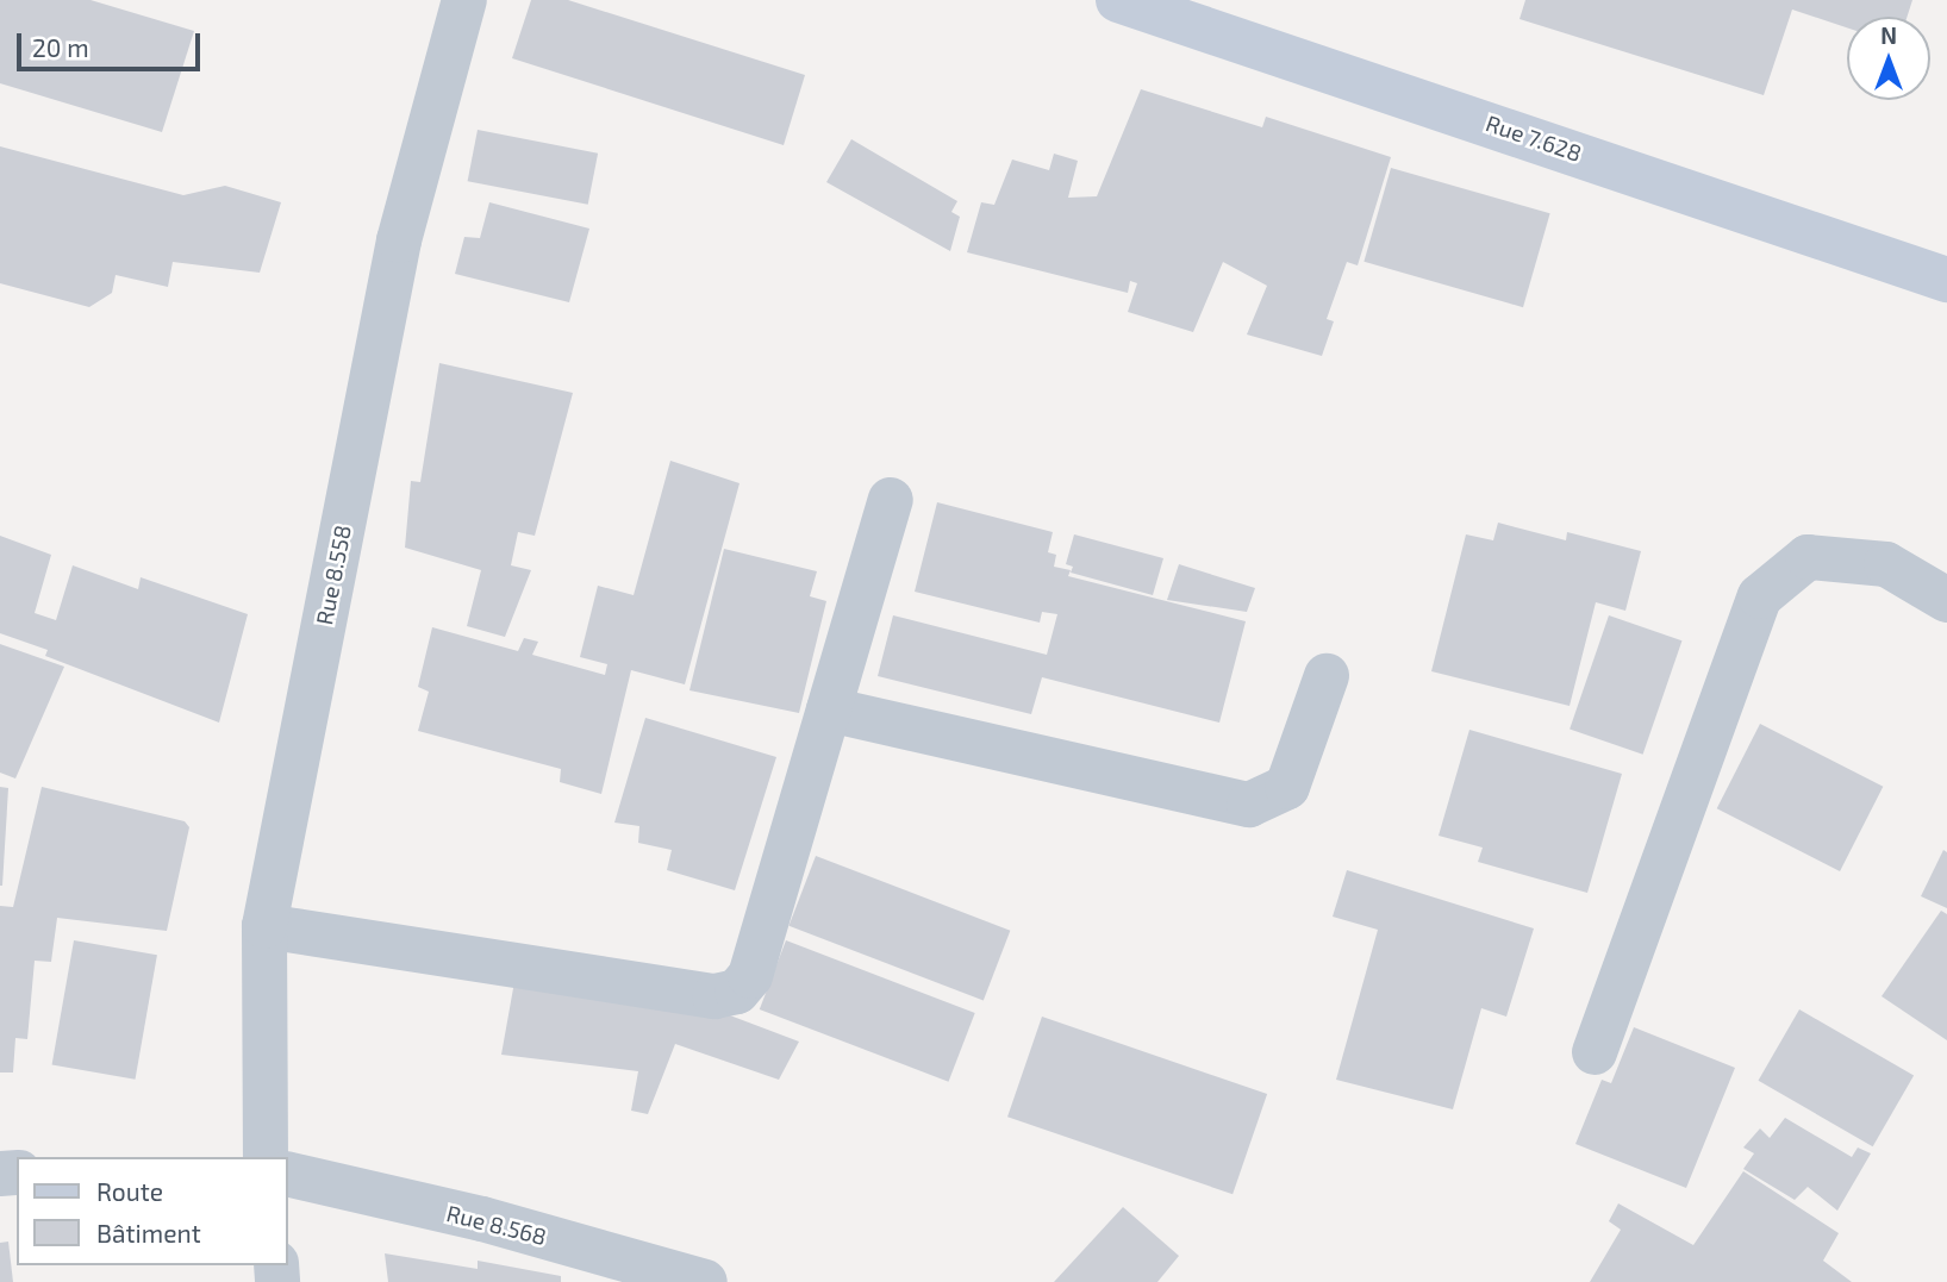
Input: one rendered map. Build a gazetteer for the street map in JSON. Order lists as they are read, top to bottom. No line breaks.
{"streets":{"main road":["Rue 7.628"],"street":["Rue 8.558","Rue 8.568"]},"legend":["Route","Bâtiment"],"scale_bar":"20 m","north":"top"}
